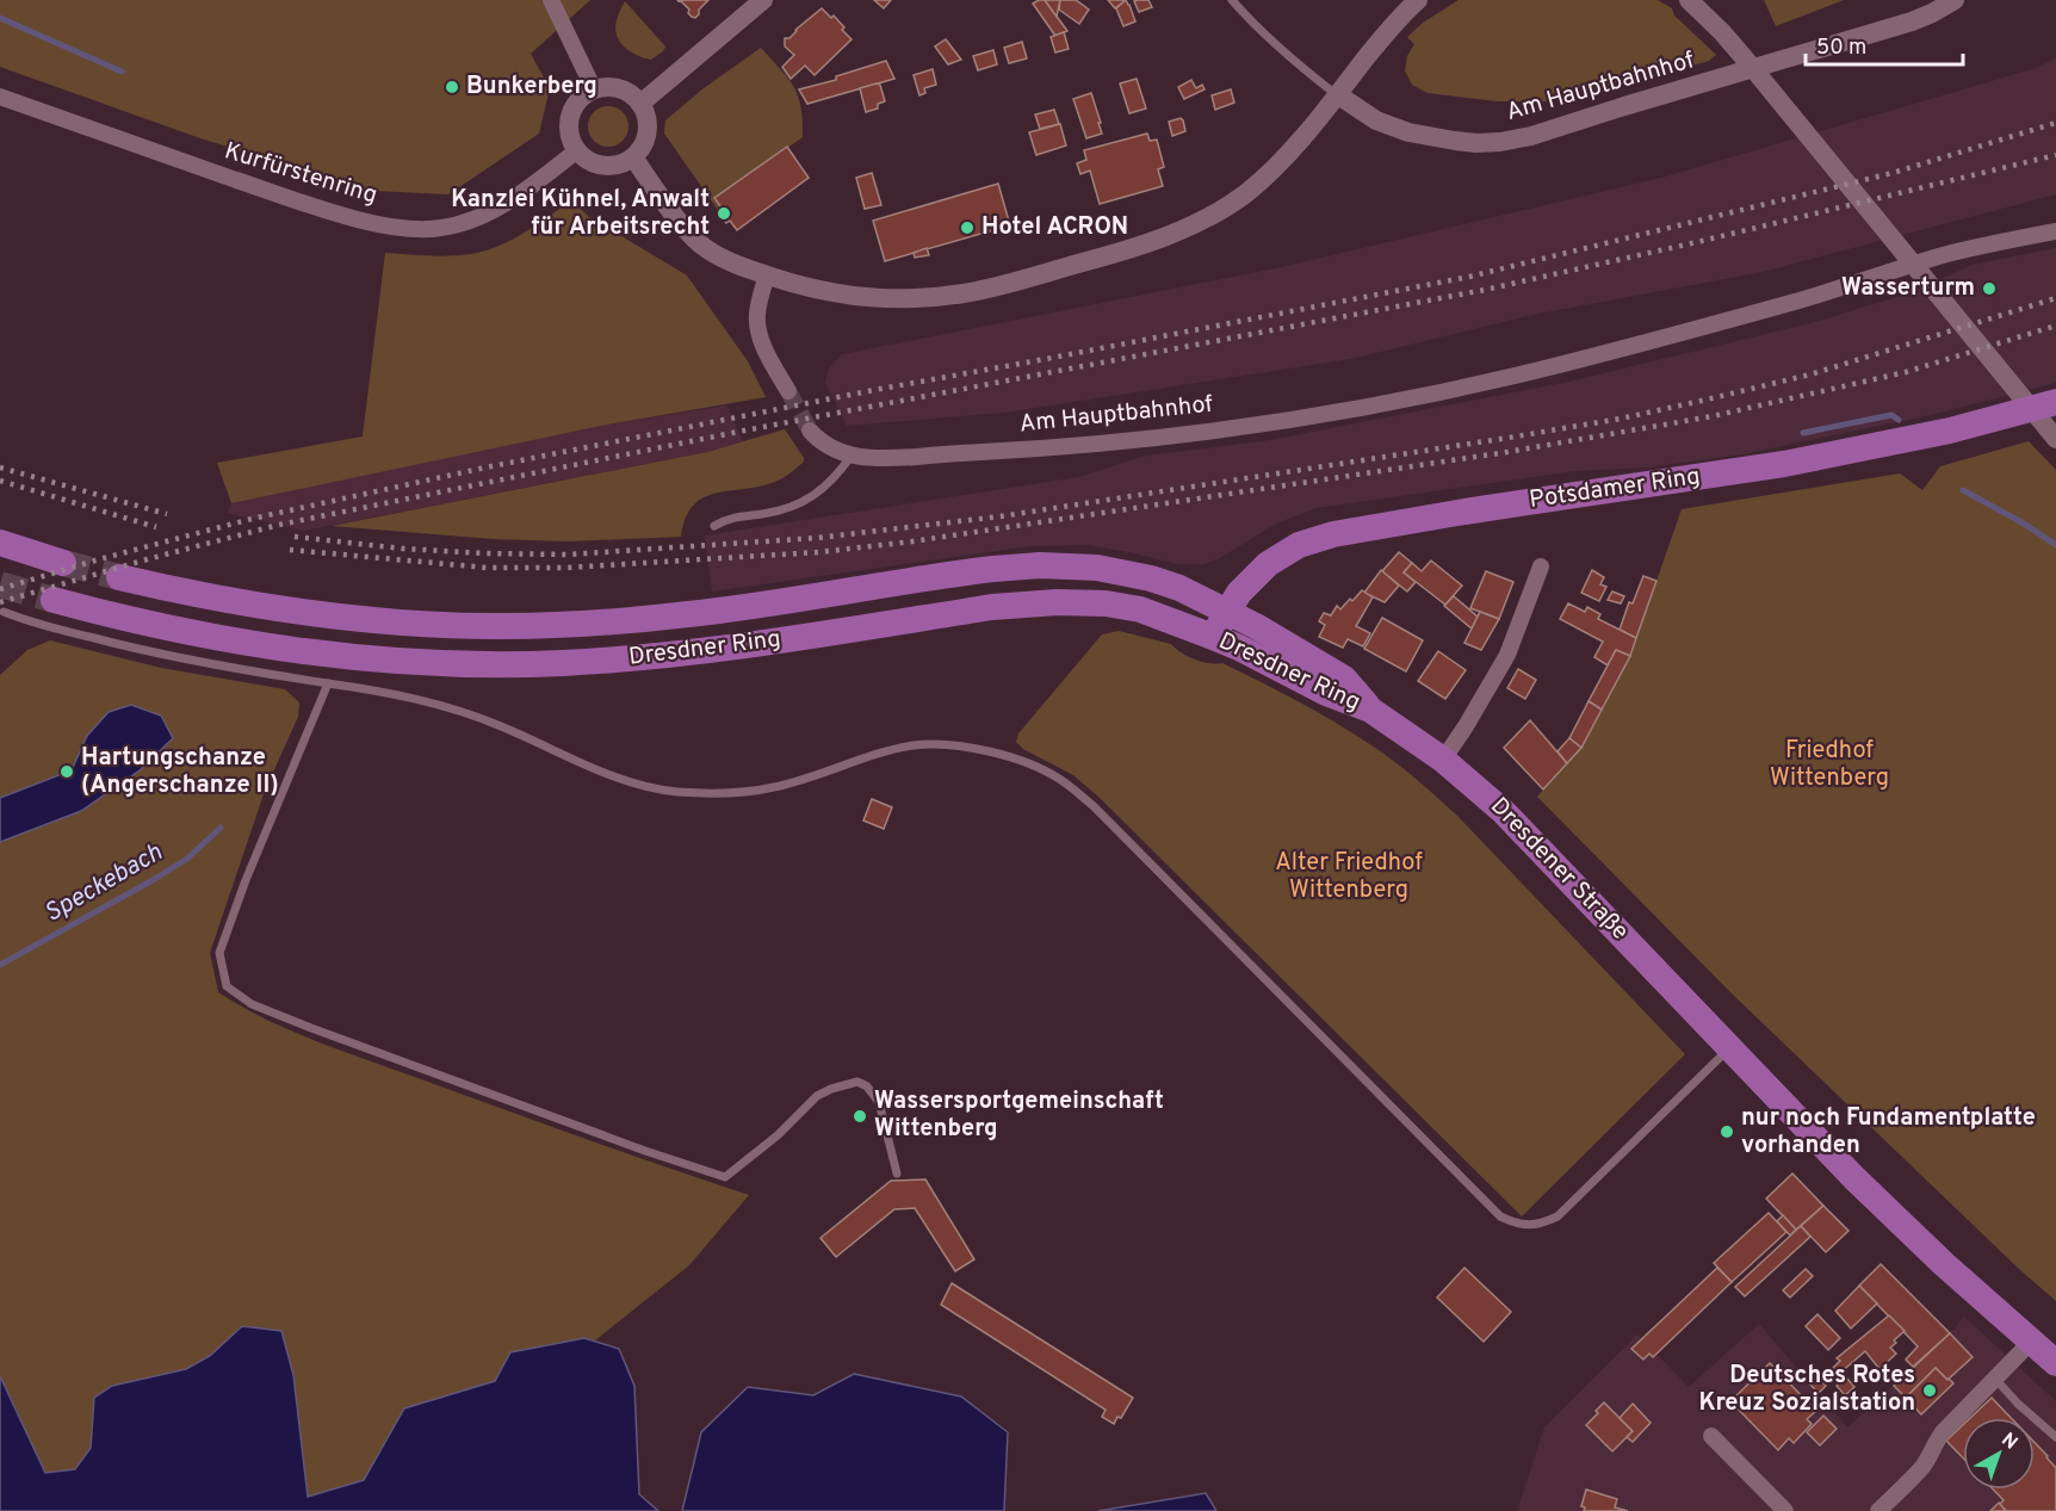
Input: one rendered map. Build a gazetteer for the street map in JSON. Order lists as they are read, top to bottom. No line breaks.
{"streets":{"main road":["Potsdamer Ring","Dresdner Ring","Dresdener Straße"],"street":["Am Hauptbahnhof","Kurfürstenring"]},"crossings":[["Potsdamer Ring","Dresdner Ring"],["Dresdner Ring","Dresdener Straße"]],"water":["Speckebach"],"parks":["Friedhof Wittenberg","Alter Friedhof Wittenberg"],"places":["Bunkerberg","Kanzlei Kühnel, Anwalt für Arbeitsrecht","Hotel ACRON","Wasserturm","Hartungschanze (Angerschanze II)","Wassersportgemeinschaft Wittenberg","nur noch Fundamentplatte vorhanden","Deutsches Rotes Kreuz Sozialstation"],"scale_bar":"50 m","north":"top right"}
